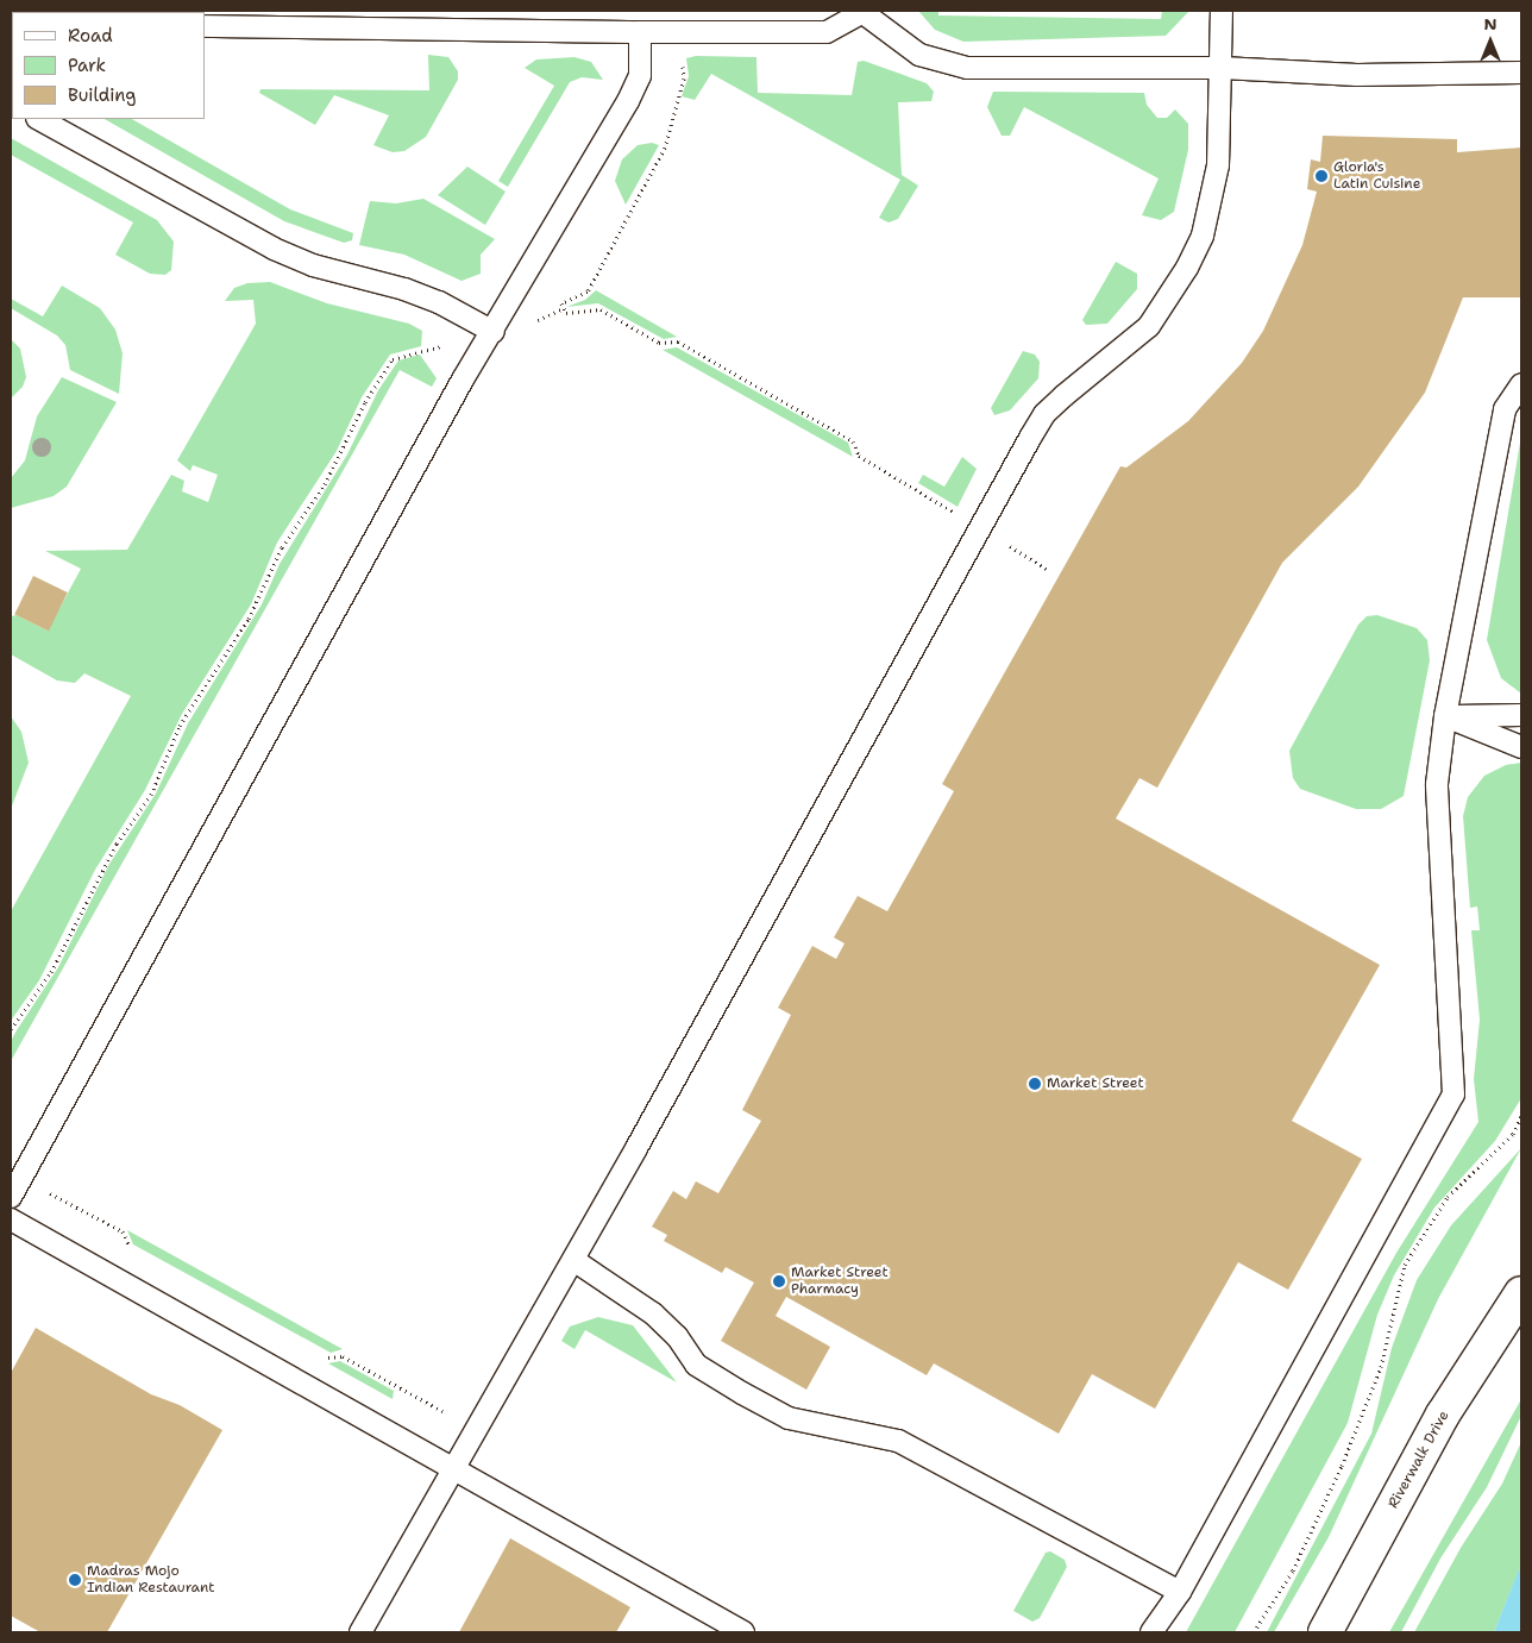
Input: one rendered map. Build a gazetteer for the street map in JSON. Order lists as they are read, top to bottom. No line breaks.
{"streets":{"street":["Riverwalk Drive"]},"places":["Gloria's Latin Cuisine","Market Street","Market Street Pharmacy","Madras Mojo Indian Restaurant"],"legend":["Road","Park","Building"],"north":"top"}
